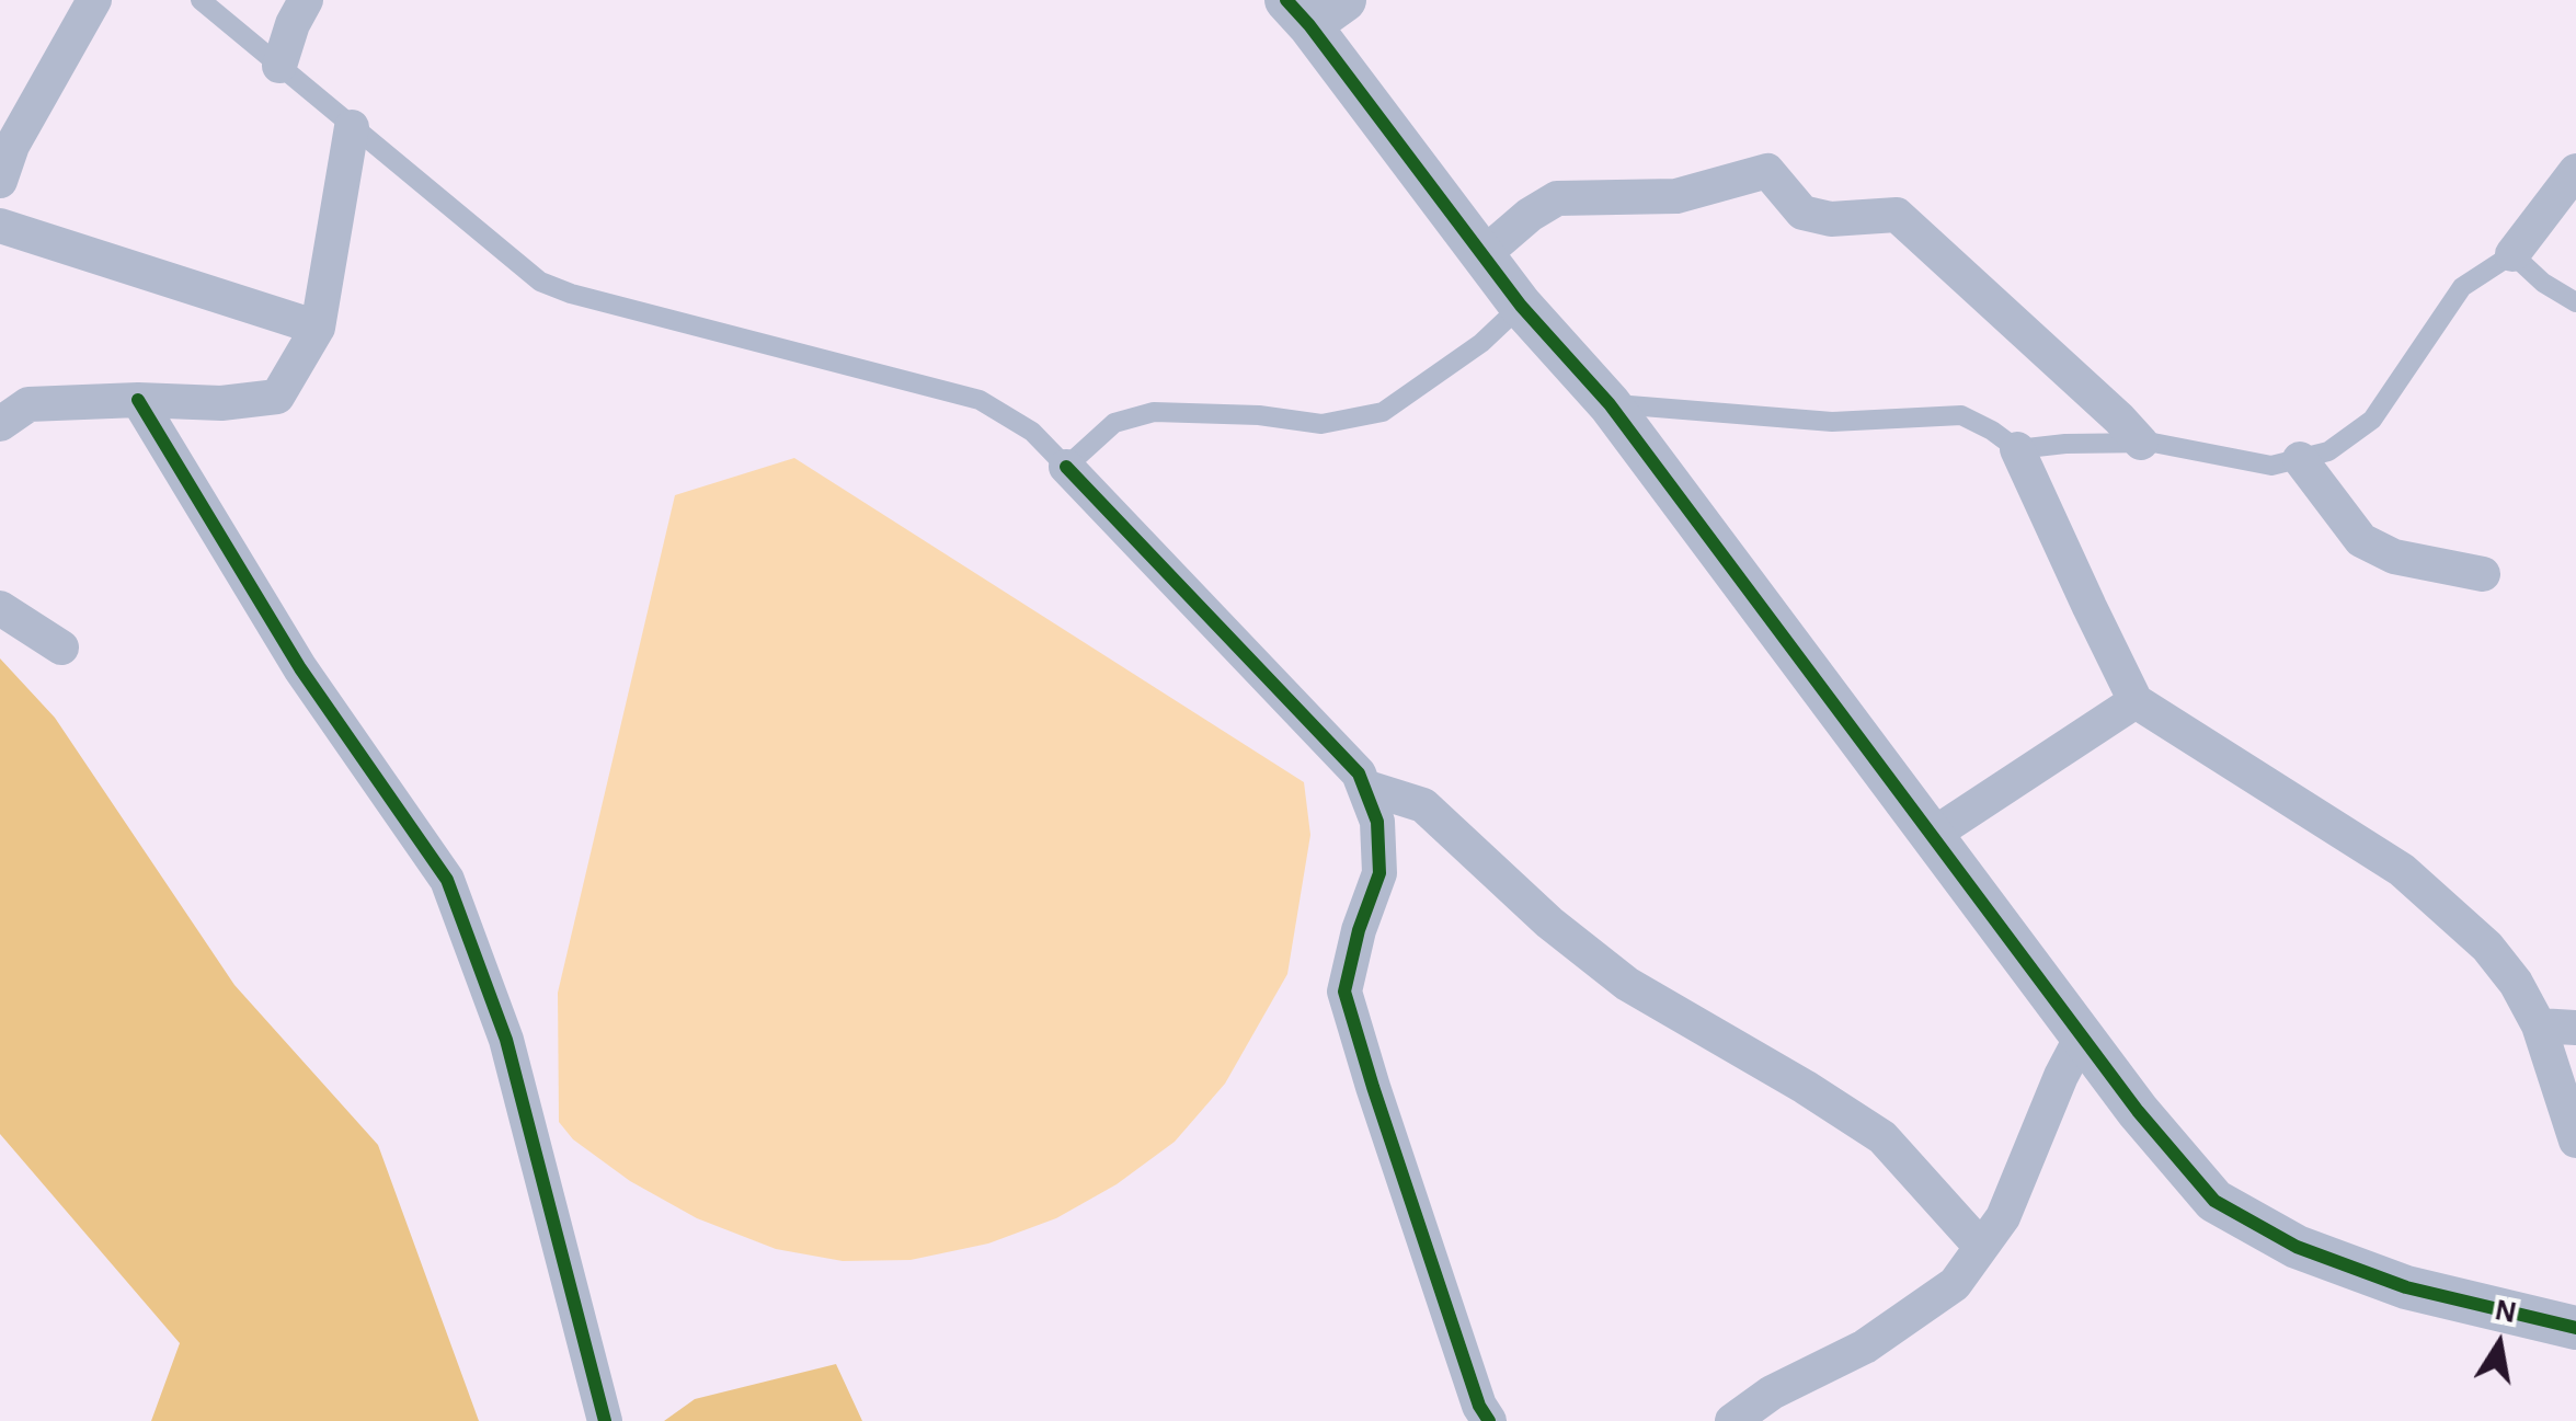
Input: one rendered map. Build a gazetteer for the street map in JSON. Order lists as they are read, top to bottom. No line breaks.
{"north":"top"}
